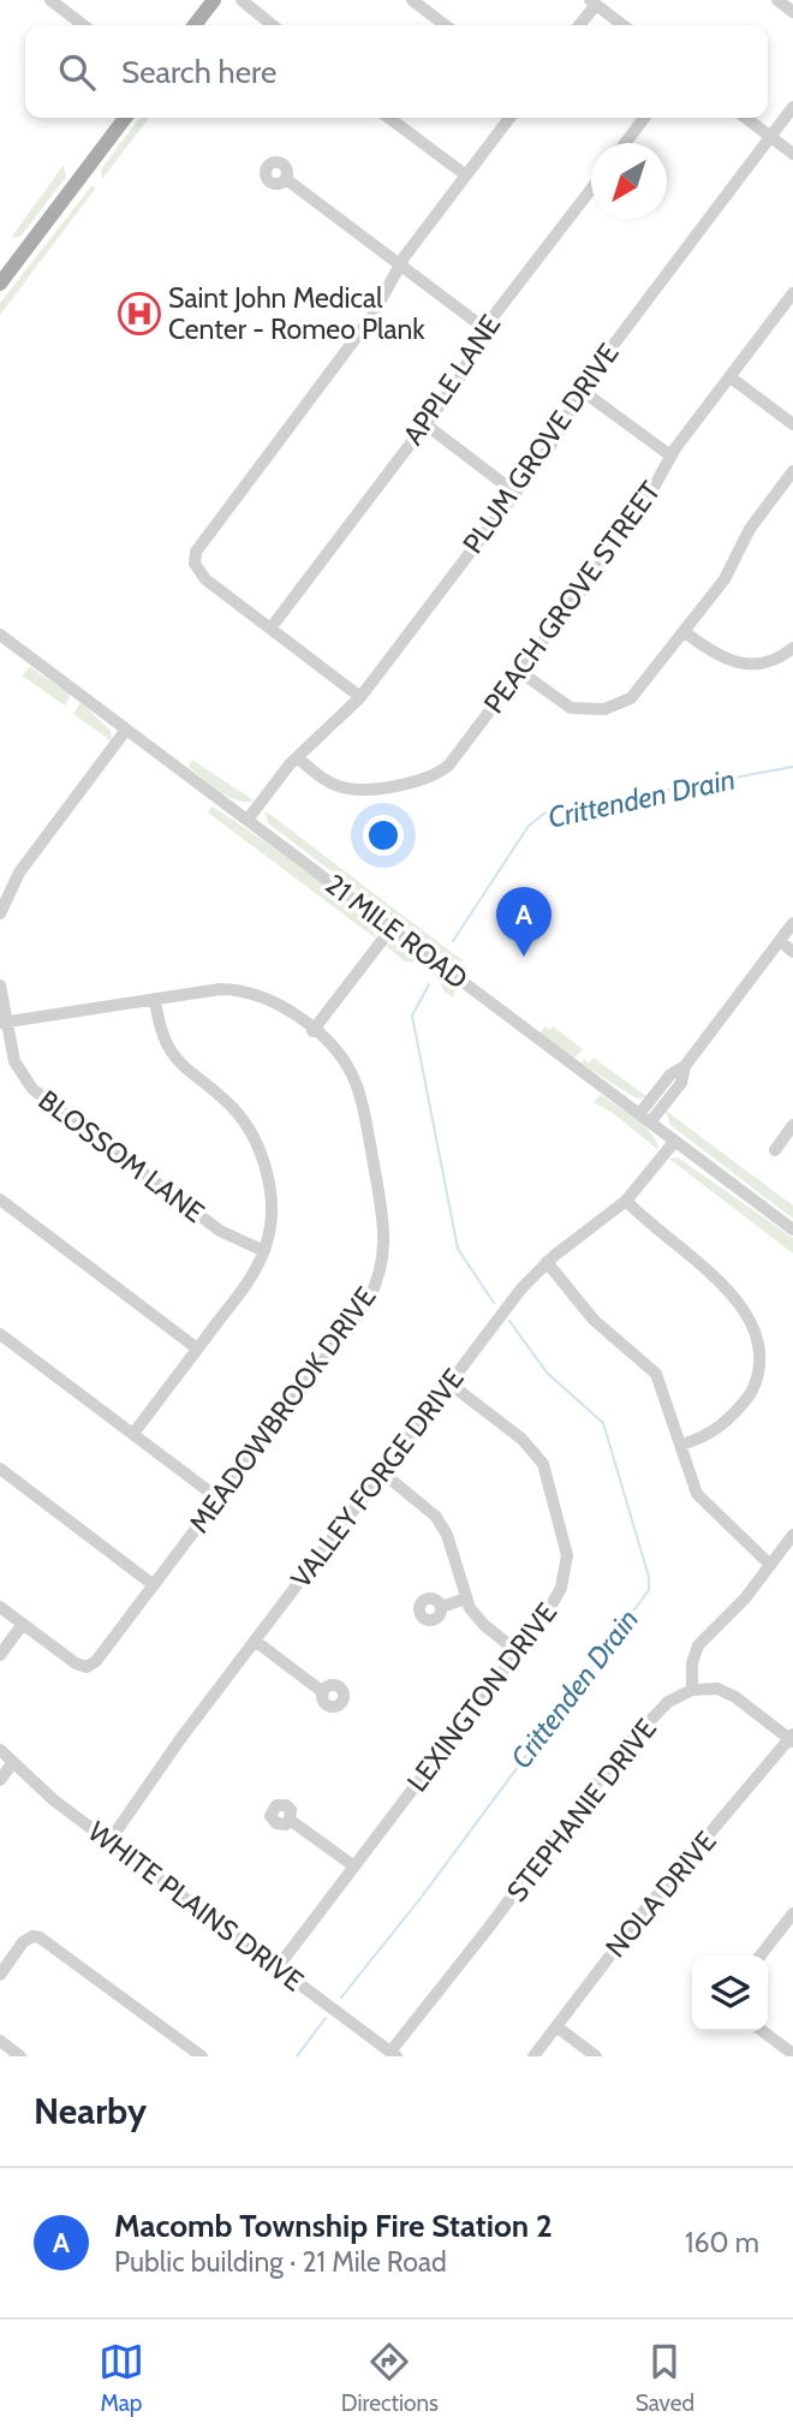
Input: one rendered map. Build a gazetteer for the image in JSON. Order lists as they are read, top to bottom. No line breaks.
{"streets":{"street":["APPLE LANE","PLUM GROVE DRIVE","PEACH GROVE STREET","21 MILE ROAD","BLOSSOM LANE","MEADOWBROOK DRIVE","VALLEY FORGE DRIVE","LEXINGTON DRIVE","STEPHANIE DRIVE","NOLA DRIVE","WHITE PLAINS DRIVE"]},"crossings":[["PLUM GROVE DRIVE","PEACH GROVE STREET"],["PLUM GROVE DRIVE","21 MILE ROAD"],["21 MILE ROAD","VALLEY FORGE DRIVE"],["BLOSSOM LANE","MEADOWBROOK DRIVE"],["VALLEY FORGE DRIVE","LEXINGTON DRIVE"],["VALLEY FORGE DRIVE","WHITE PLAINS DRIVE"],["LEXINGTON DRIVE","WHITE PLAINS DRIVE"],["STEPHANIE DRIVE","WHITE PLAINS DRIVE"]],"water":["Crittenden Drain"],"places":{"hospital":["Saint John Medical Center - Romeo Plank"]},"north":"bottom left","page":{"search":"Search here","pins":"A","heading":"Nearby","list":[{"mark":"A","name":"Macomb Township Fire Station 2","note":"Public building · 21 Mile Road","value":"160 m"}],"nav":["Map","Directions","Saved"]}}
